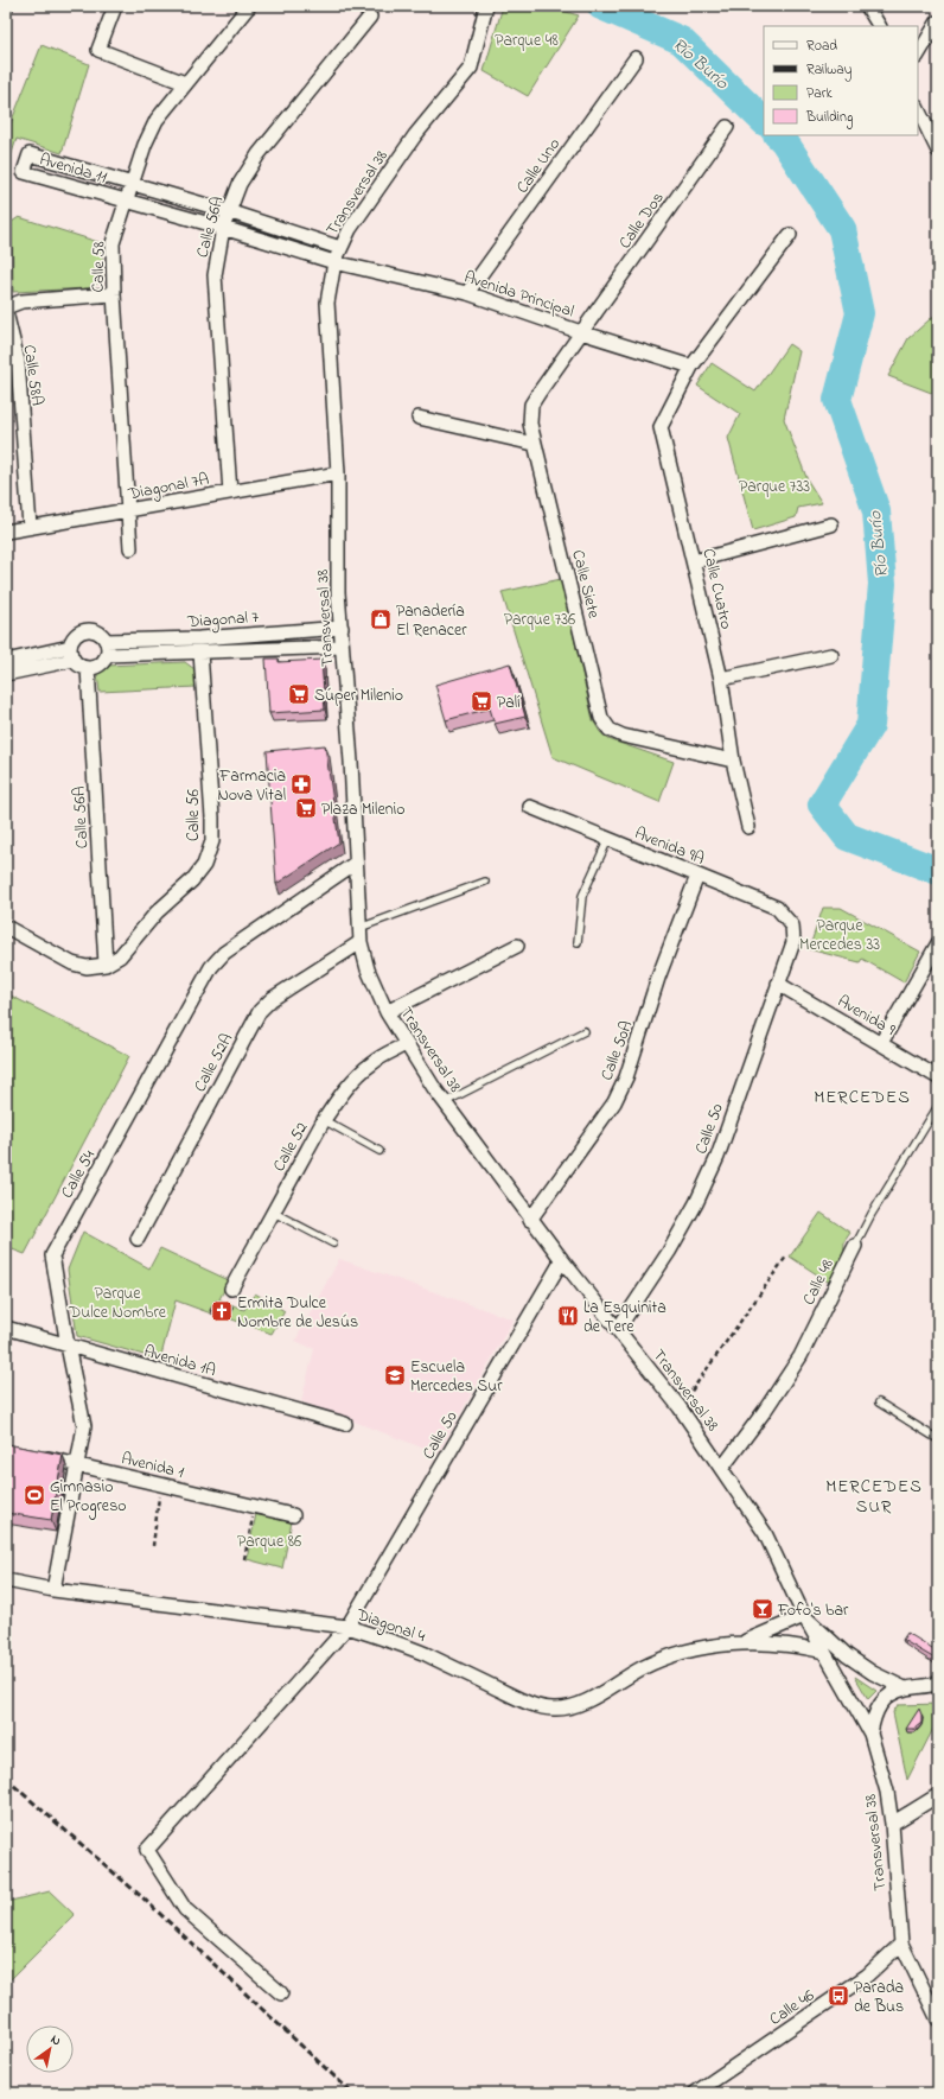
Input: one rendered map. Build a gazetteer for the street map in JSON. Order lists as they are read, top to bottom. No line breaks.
{"streets":{"street":["Calle Uno","Avenida 11","Transversal 38","Calle Dos","Calle 56A","Calle 58","Avenida Principal","Calle 58A","Diagonal 7A","Calle Siete","Calle Cuatro","Diagonal 7","Calle 56","Avenida 9A","Avenida 9","Calle 50A","Calle 52A","Calle 50","Calle 52","Calle 54","Calle 48","Avenida 1A","Avenida 1","Diagonal 4","Calle 46"]},"crossings":[["Calle Uno","Avenida Principal"],["Avenida 11","Transversal 38"],["Avenida 11","Calle 56A"],["Avenida 11","Calle 58"],["Avenida 11","Avenida Principal"],["Transversal 38","Avenida Principal"],["Transversal 38","Diagonal 7A"],["Transversal 38","Diagonal 7"],["Transversal 38","Calle 50A"],["Transversal 38","Calle 52A"],["Transversal 38","Calle 50"],["Transversal 38","Calle 52"],["Transversal 38","Calle 54"],["Transversal 38","Calle 48"],["Transversal 38","Diagonal 4"],["Transversal 38","Calle 46"],["Calle Dos","Avenida Principal"],["Calle Dos","Calle Siete"],["Calle 56A","Diagonal 7A"],["Calle 56A","Diagonal 7"],["Calle 56A","Calle 56"],["Calle 58","Diagonal 7A"],["Avenida Principal","Calle Siete"],["Avenida Principal","Calle Cuatro"],["Calle 58A","Diagonal 7A"],["Calle Siete","Calle Cuatro"],["Diagonal 7","Calle 56"],["Avenida 9A","Calle 50A"],["Avenida 9A","Calle 50"],["Avenida 9","Calle 50"],["Calle 50","Diagonal 4"],["Calle 54","Avenida 1A"],["Calle 54","Avenida 1"],["Calle 54","Diagonal 4"]],"districts":["MERCEDES","MERCEDES SUR"],"water":["Río Burío"],"parks":["Parque 48","Parque 733","Parque 736","Parque Mercedes 33","Parque Dulce Nombre","Parque 86"],"places":{"shop":["Panadería El Renacer"],"supermarket":["Súper Milenio","Palí","Plaza Milenio"],"pharmacy":["Farmacia Nova Vital"],"church":["Ermita Dulce Nombre de Jesús"],"restaurant":["La Esquinita de Tere"],"school or university":["Escuela Mercedes Sur"],"sports":["Gimnasio El Progreso"],"bar":["Fofo's bar"],"bus stop":["Parada de Bus"]},"legend":["Road","Railway","Park","Building"],"north":"top right"}
